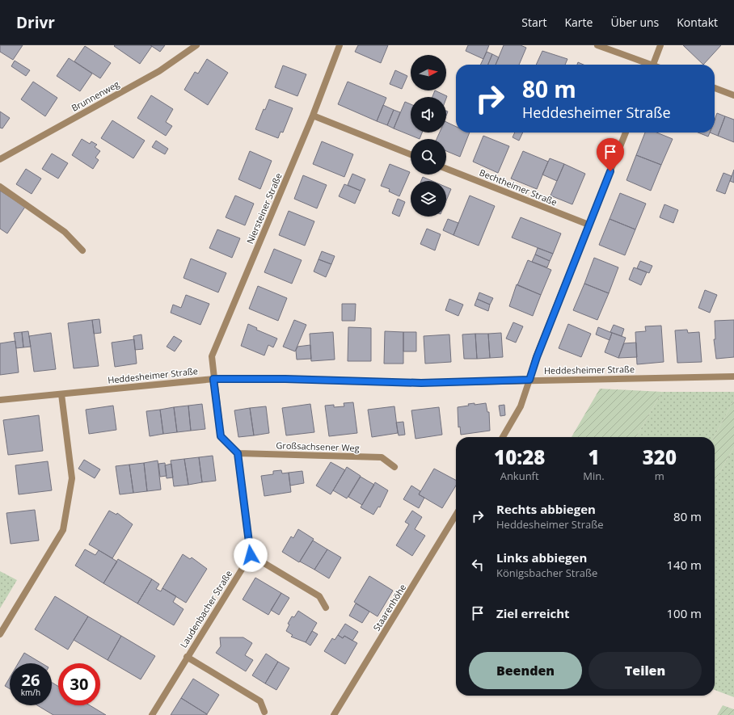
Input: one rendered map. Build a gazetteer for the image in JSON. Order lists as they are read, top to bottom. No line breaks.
{"streets":{"street":["Brunnenweg","Bechtheimer Straße","Niersteiner Straße","Heddesheimer Straße","Großsachsener Weg","Staarenhöhe","Laudenbacher Straße"]},"crossings":[["Niersteiner Straße","Heddesheimer Straße"]],"north":"right","page":{"header":"Drivr","nav":["Start","Karte","Über uns","Kontakt"],"turn":["80 m","Heddesheimer Straße"],"eta":["10:28","Ankunft","1","Min.","320","m"],"list":[{"name":"Rechts abbiegen","note":"Heddesheimer Straße","value":"80 m"},{"name":"Links abbiegen","note":"Königsbacher Straße","value":"140 m"},{"name":"Ziel erreicht","value":"100 m"}],"buttons":["Beenden","Teilen"],"speed":"26 km/h","limit":"30"}}
